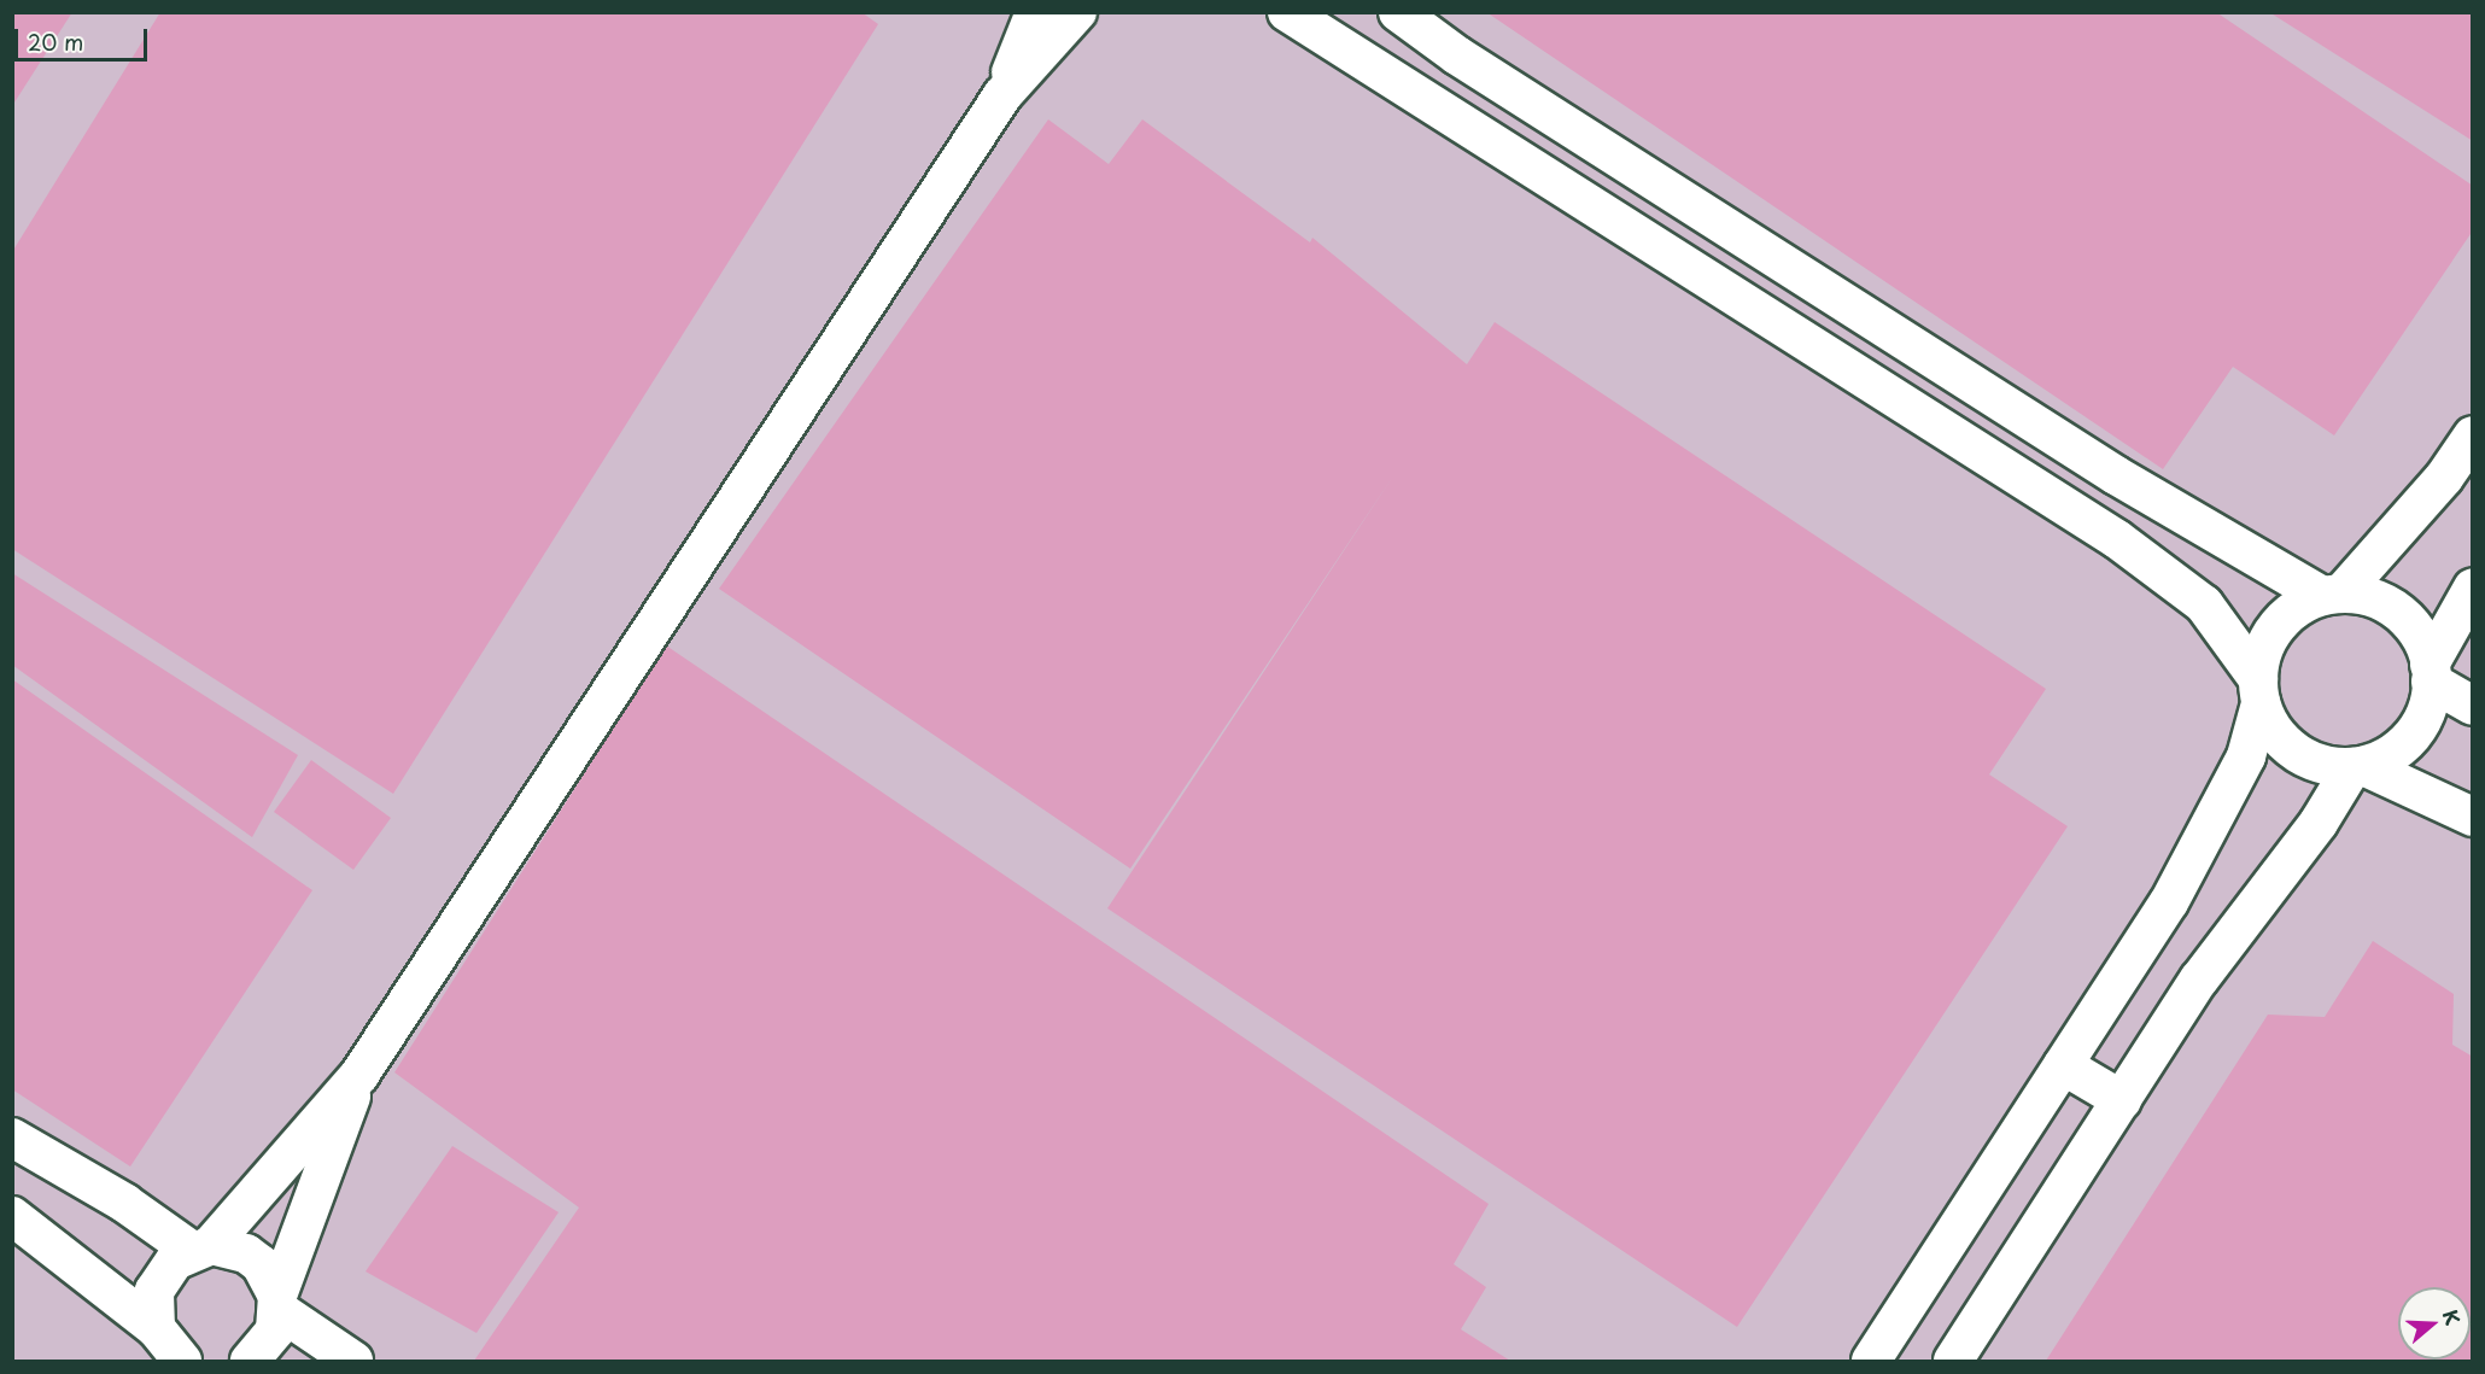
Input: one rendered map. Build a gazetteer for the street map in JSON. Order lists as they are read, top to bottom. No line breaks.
{"scale_bar":"20 m","north":"right"}
